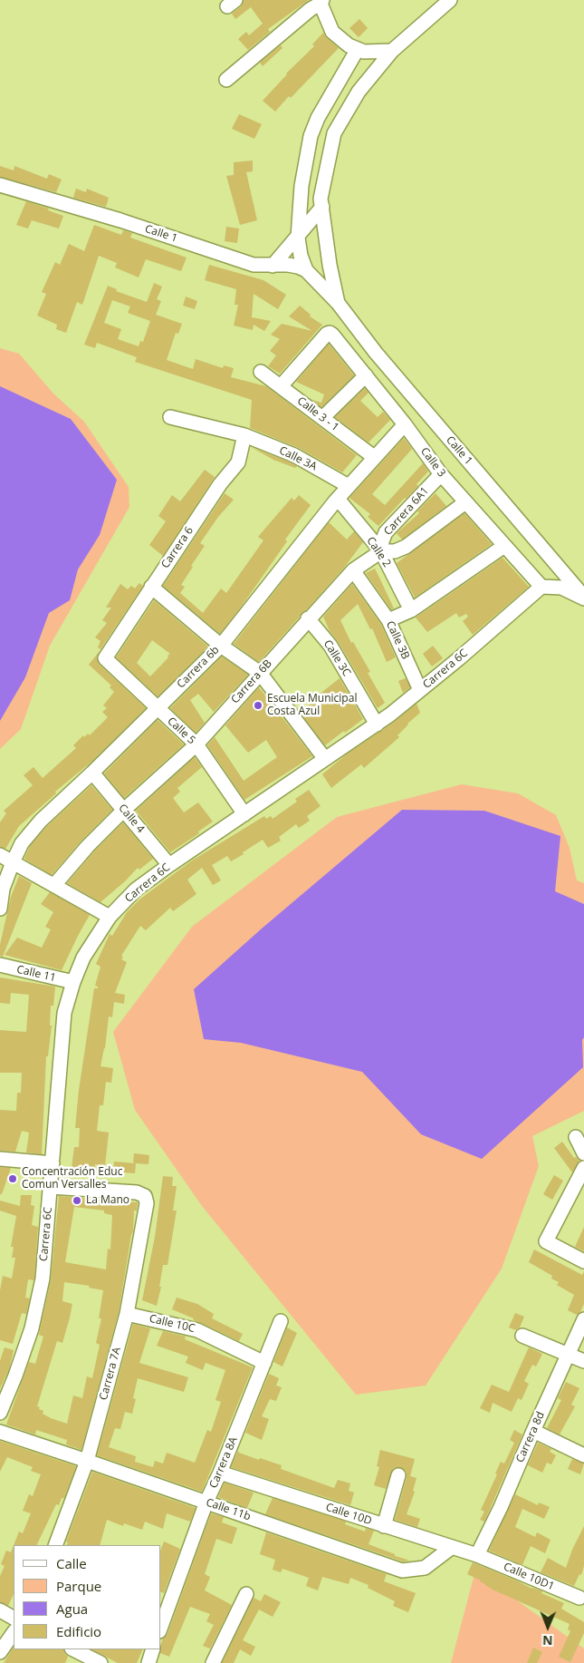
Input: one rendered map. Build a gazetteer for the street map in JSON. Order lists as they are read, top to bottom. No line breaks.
{"streets":{"street":["Calle 1","Calle 3 - 1","Calle 3A","Calle 3","Carrera 6A1","Carrera 6","Calle 2","Calle 3B","Calle 3C","Carrera 6b","Carrera 6C","Carrera 6B","Calle 5","Calle 4","Calle 11","Calle 10C","Carrera 7A","Carrera 8d","Carrera 8A","Calle 11b","Calle 10D","Calle 10D1"]},"crossings":[["Calle 3 - 1","Calle 3"],["Calle 3 - 1","Carrera 6b"],["Calle 3A","Carrera 6"],["Calle 3A","Carrera 6b"],["Calle 3","Carrera 6A1"],["Calle 3","Carrera 6b"],["Calle 3","Carrera 6C"],["Calle 3","Carrera 6B"],["Carrera 6A1","Calle 2"],["Carrera 6A1","Carrera 6B"],["Carrera 6","Calle 5"],["Calle 2","Carrera 6b"],["Calle 2","Carrera 6B"],["Calle 3B","Carrera 6C"],["Calle 3B","Carrera 6B"],["Calle 3C","Carrera 6C"],["Calle 3C","Carrera 6B"],["Carrera 6b","Calle 5"],["Carrera 6b","Calle 4"],["Carrera 6C","Calle 5"],["Carrera 6C","Calle 4"],["Carrera 6C","Calle 11"],["Carrera 6C","Carrera 7A"],["Carrera 6B","Calle 5"],["Carrera 6B","Calle 4"],["Calle 10C","Carrera 7A"],["Calle 10C","Carrera 8A"],["Carrera 7A","Calle 11b"],["Carrera 8d","Calle 10D"],["Carrera 8d","Calle 10D1"],["Carrera 8A","Calle 11b"],["Carrera 8A","Calle 10D"],["Calle 11b","Calle 10D"],["Calle 10D","Calle 10D1"]],"places":["Escuela Municipal Costa Azul","Concentración Educ Comun Versalles","La Mano"],"legend":["Calle","Parque","Agua","Edificio"],"north":"bottom"}
